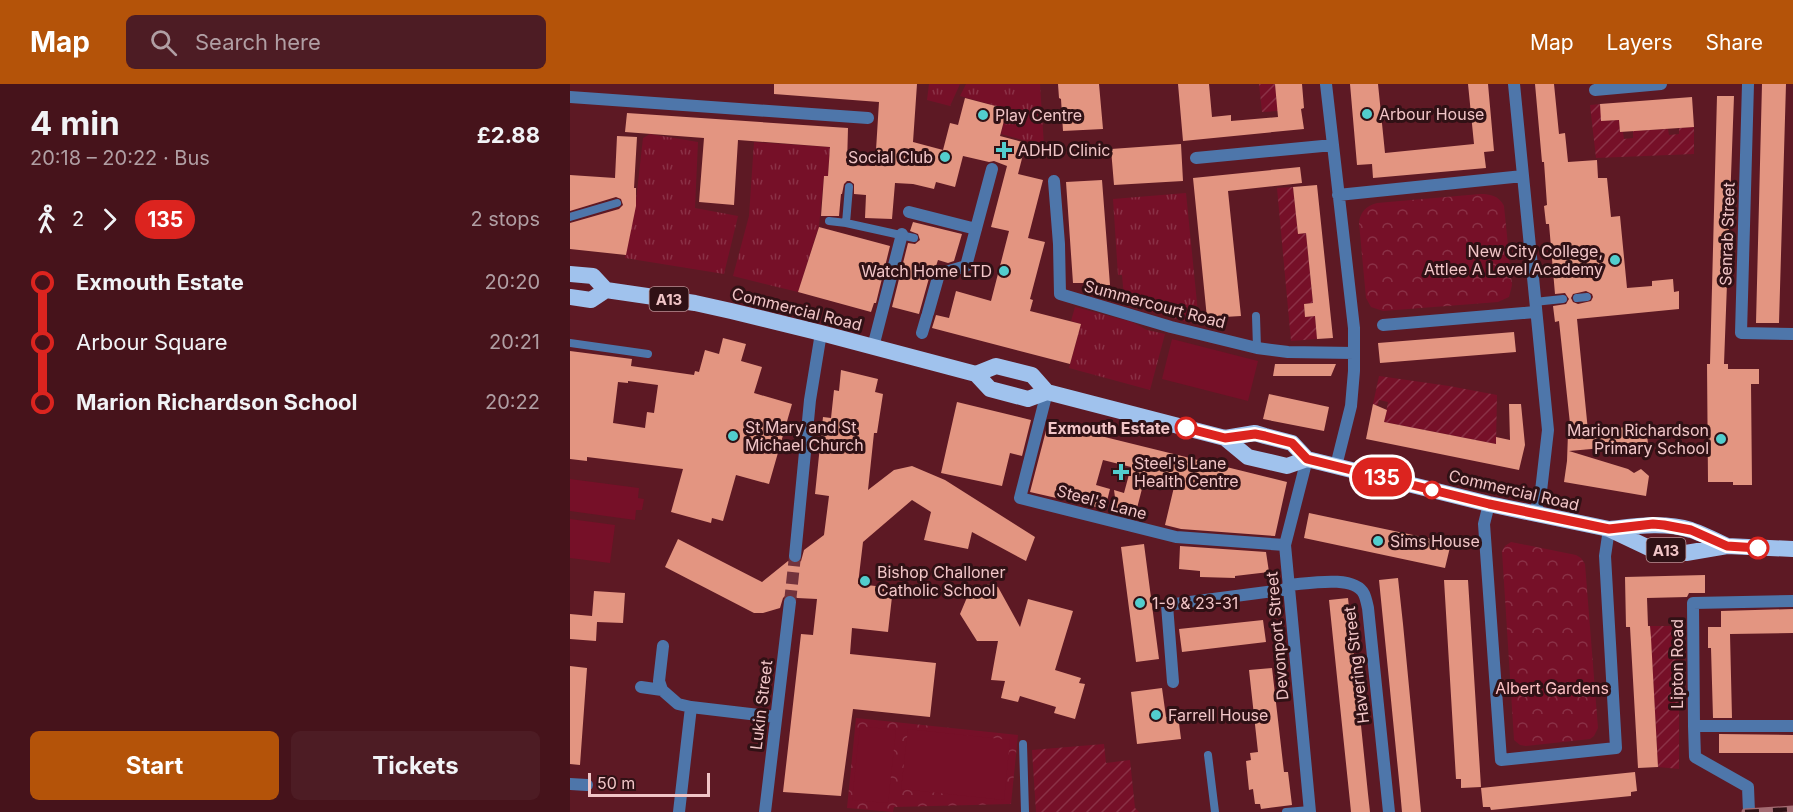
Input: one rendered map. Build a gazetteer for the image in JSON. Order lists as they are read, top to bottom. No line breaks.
{"streets":{"highway":["A13","Commercial Road"],"street":["Senrab Street","Summercourt Road","Steel's Lane","Devonport Street","Lipton Road","Havering Street","Lukin Street"]},"crossings":[["Commercial Road","Steel's Lane"],["Commercial Road","Devonport Street"],["Steel's Lane","Devonport Street"],["Devonport Street","Havering Street"]],"parks":["Albert Gardens"],"places":{"other":["Arbour House","Play Centre","Social Club","New City College, Attlee A Level Academy","Watch Home LTD","Exmouth Estate","St Mary and St Michael Church","Marion Richardson Primary School","Sims House","Bishop Challoner Catholic School","1-9 & 23-31","Farrell House"],"health":["ADHD Clinic","Steel's Lane Health Centre"]},"lines":["bus line 135"],"scale_bar":"50 m","page":{"header":"Map","search":"Search here","nav":["Map","Layers","Share"],"heading":["4 min","20:18 – 20:22 · Bus","£2.88"],"on_map":"135","legs":["2","135","2 stops"],"list":[{"name":"Exmouth Estate","value":"20:20"},{"name":"Arbour Square","value":"20:21"},{"name":"Marion Richardson School","value":"20:22"}],"buttons":["Start","Tickets"],"scale":"50 m"}}
